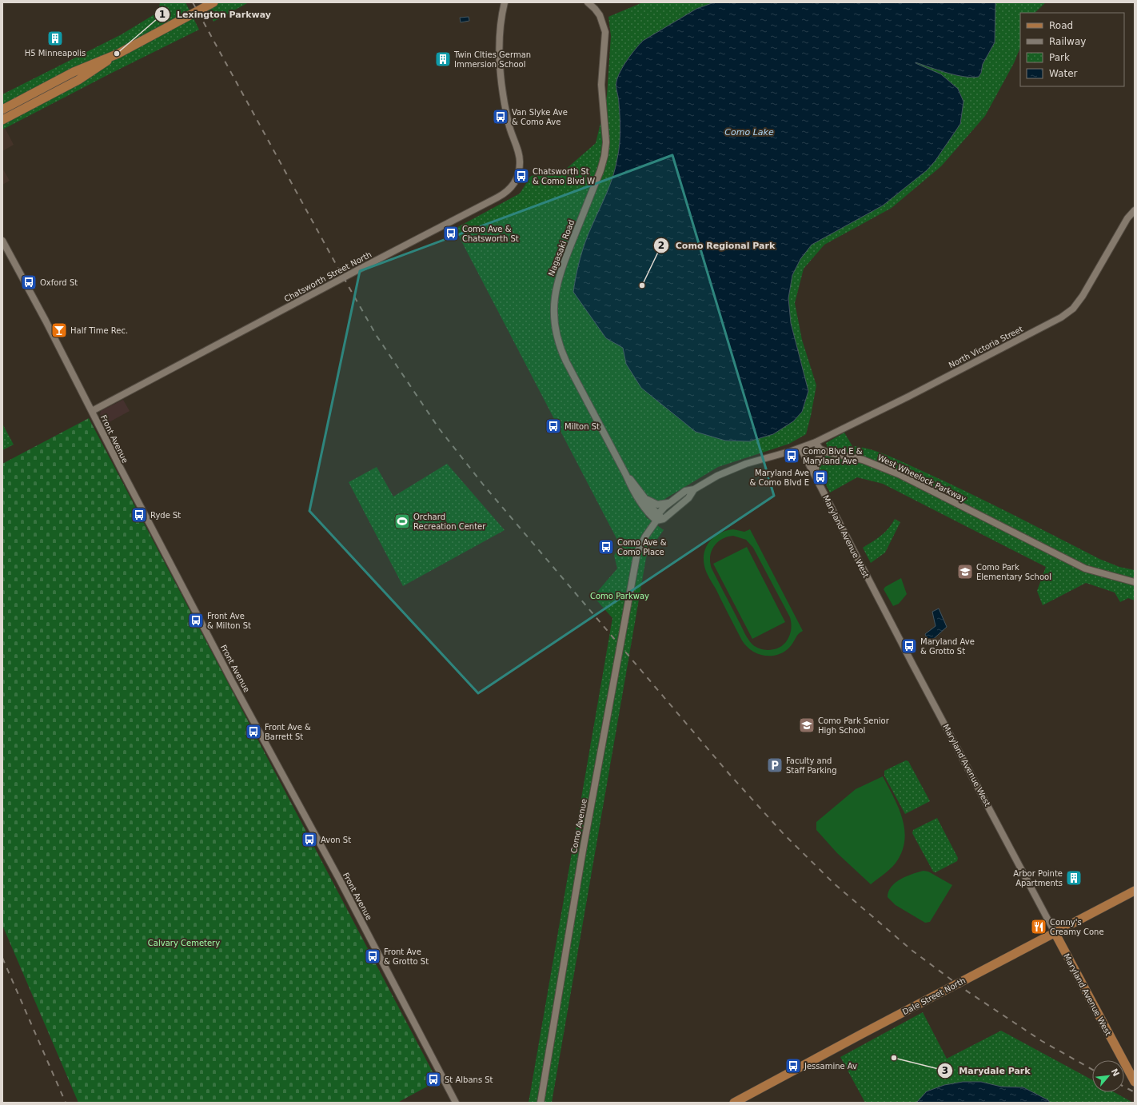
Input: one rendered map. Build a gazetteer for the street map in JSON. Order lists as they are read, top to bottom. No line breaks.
{"streets":{"main road":["Maryland Avenue West","Dale Street North"],"street":["Nagasaki Road","Chatsworth Street North","North Victoria Street","Front Avenue","West Wheelock Parkway","Como Avenue"]},"crossings":[["Chatsworth Street North","Front Avenue"],["North Victoria Street","Maryland Avenue West"],["North Victoria Street","Como Avenue"],["Maryland Avenue West","Dale Street North"]],"water":["Como Lake"],"parks":["Como Parkway","Calvary Cemetery"],"places":{"building":["H5 Minneapolis","Twin CIties German Immersion School","Arbor Pointe Apartments"],"other":["Lexington Parkway","Como Regional Park","Marydale Park"],"bus stop":["Van Slyke Ave & Como Ave","Chatsworth St & Como Blvd W","Como Ave & Chatsworth St","Oxford St","Milton St","Como Blvd E & Maryland Ave","Maryland Ave & Como Blvd E","Ryde St","Como Ave & Como Place","Front Ave & Milton St","Maryland Ave & Grotto St","Front Ave & Barrett St","Avon St","Front Ave & Grotto St","Jessamine Av","St Albans St"],"bar":["Half Time Rec."],"sports":["Orchard Recreation Center"],"school or university":["Como Park Elementary School","Como Park Senior High School"],"parking":["Faculty and Staff Parking"],"restaurant":["Conny's Creamy Cone"]},"legend":["Road","Railway","Park","Water"],"north":"top right"}
